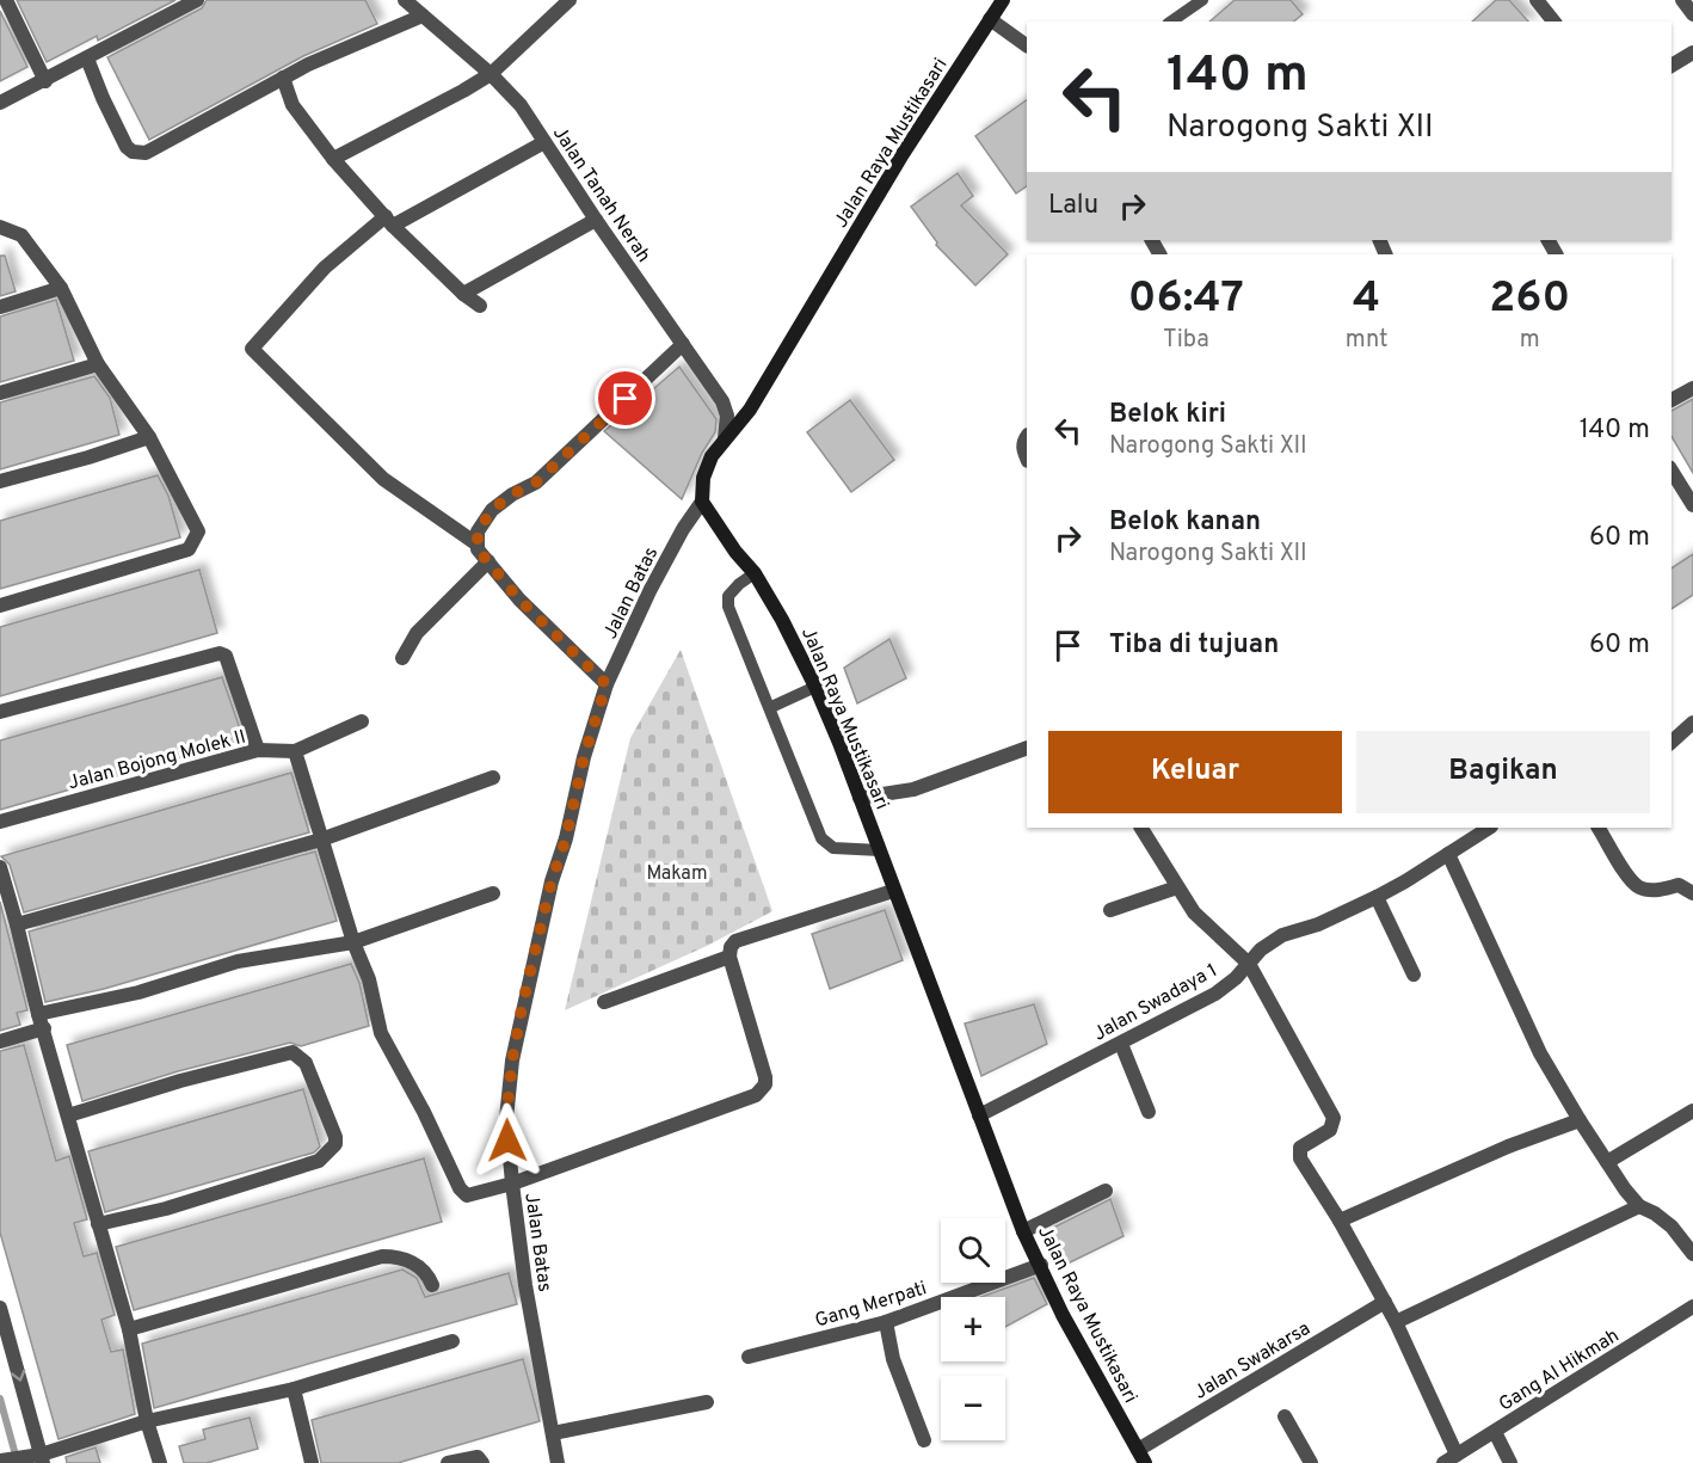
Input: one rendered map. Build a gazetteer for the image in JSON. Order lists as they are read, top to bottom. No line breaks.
{"streets":{"main road":["Jalan Raya Mustikasari"],"street":["Jalan Tanah Nerah","Jalan Batas","Jalan Bojong Molek II","Jalan Swadaya 1","Gang Merpati","Jalan Swakarsa","Gang Al Hikmah"]},"crossings":[["Jalan Raya Mustikasari","Jalan Tanah Nerah"],["Jalan Raya Mustikasari","Jalan Batas"],["Jalan Raya Mustikasari","Jalan Swadaya 1"],["Jalan Raya Mustikasari","Gang Merpati"],["Jalan Raya Mustikasari","Jalan Swakarsa"]],"parks":["Makam"],"page":{"turn":["140 m","Narogong Sakti XII"],"then":"Lalu","eta":["06:47","Tiba","4","mnt","260","m"],"list":[{"name":"Belok kiri","note":"Narogong Sakti XII","value":"140 m"},{"name":"Belok kanan","note":"Narogong Sakti XII","value":"60 m"},{"name":"Tiba di tujuan","value":"60 m"}],"buttons":["Keluar","Bagikan"],"map_buttons":["+","−"]}}
